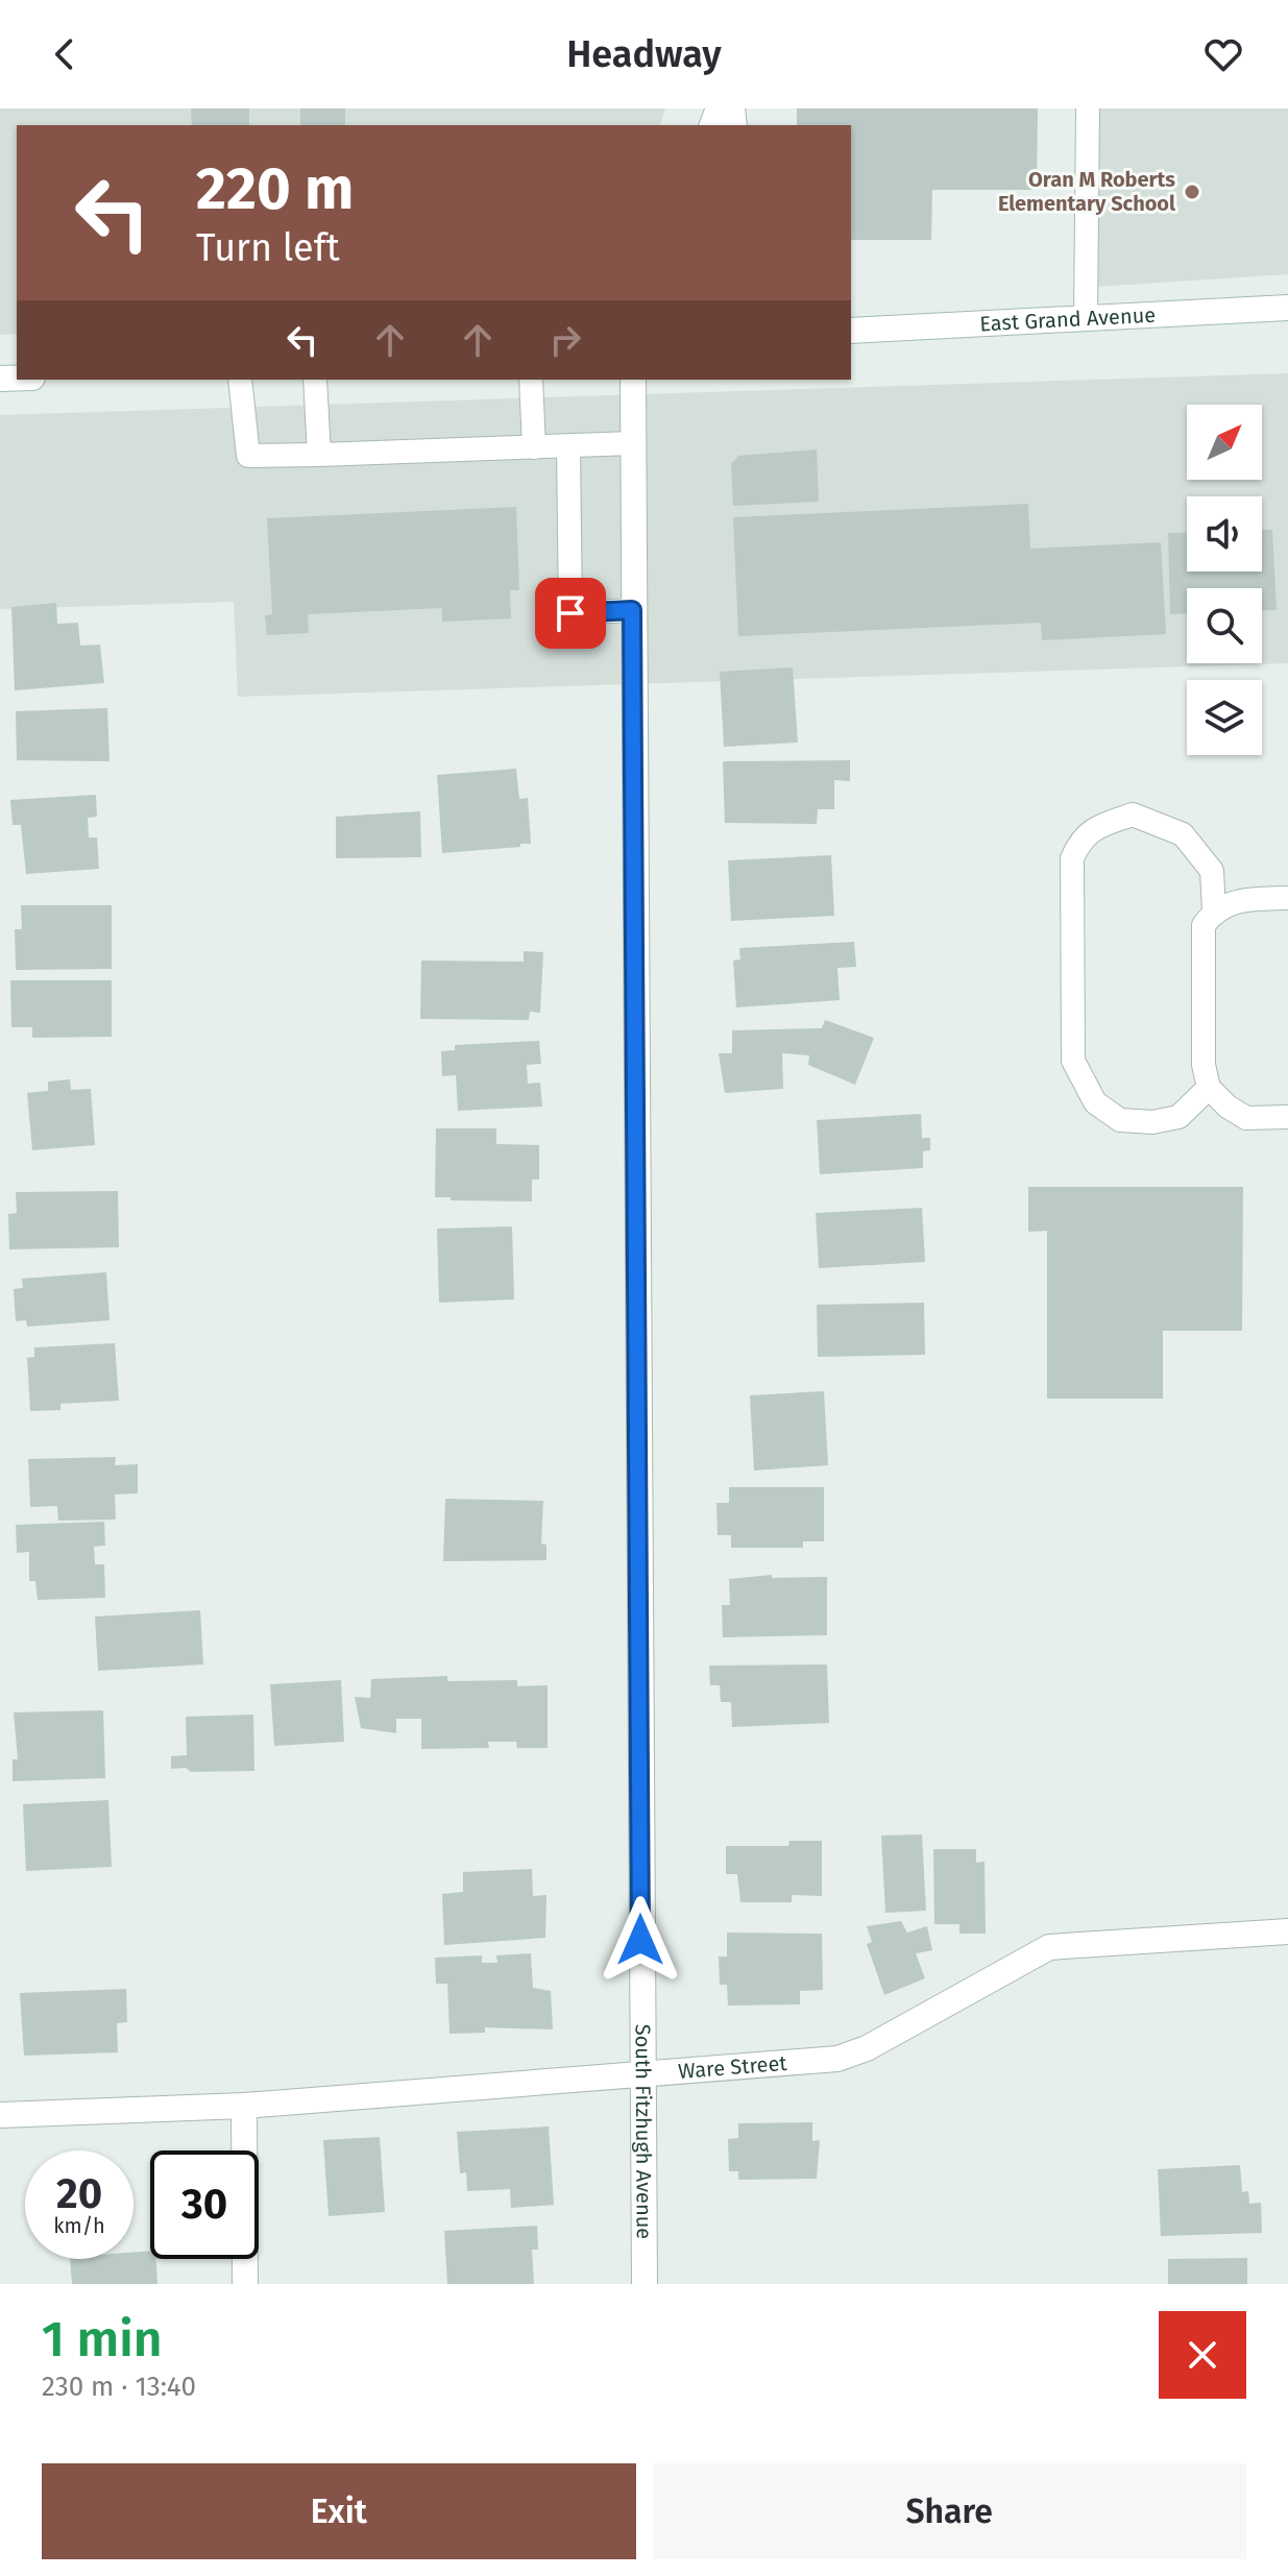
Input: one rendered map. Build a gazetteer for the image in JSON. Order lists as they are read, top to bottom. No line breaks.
{"streets":{"street":["East Grand Avenue","Ware Street","South Fitzhugh Avenue"]},"crossings":[["Ware Street","South Fitzhugh Avenue"]],"places":["Oran M Roberts Elementary School"],"north":"top right","page":{"header":"Headway","turn":["220 m","Turn left"],"speed":"20 km/h","limit":"30","heading":["1 min","230 m · 13:40"],"buttons":["Exit","Share"]}}
